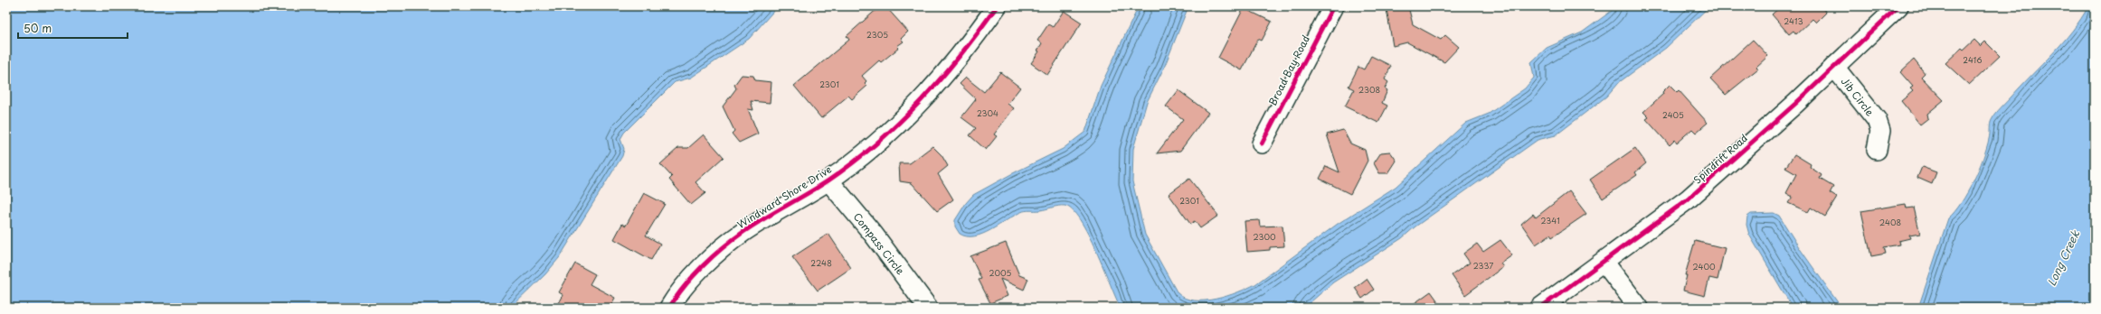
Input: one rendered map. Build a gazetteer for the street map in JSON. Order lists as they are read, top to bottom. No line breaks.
{"streets":{"street":["Broad Bay Road","Jib Circle","Spindrift Road","Windward Shore Drive","Compass Circle"]},"crossings":[["Jib Circle","Spindrift Road"],["Windward Shore Drive","Compass Circle"]],"water":["Long Creek"],"house_numbers":["2413","2305","2416","2301","2308","2304","2405","2301","2341","2408","2300","2248","2337","2400","2005"],"scale_bar":"50 m"}
